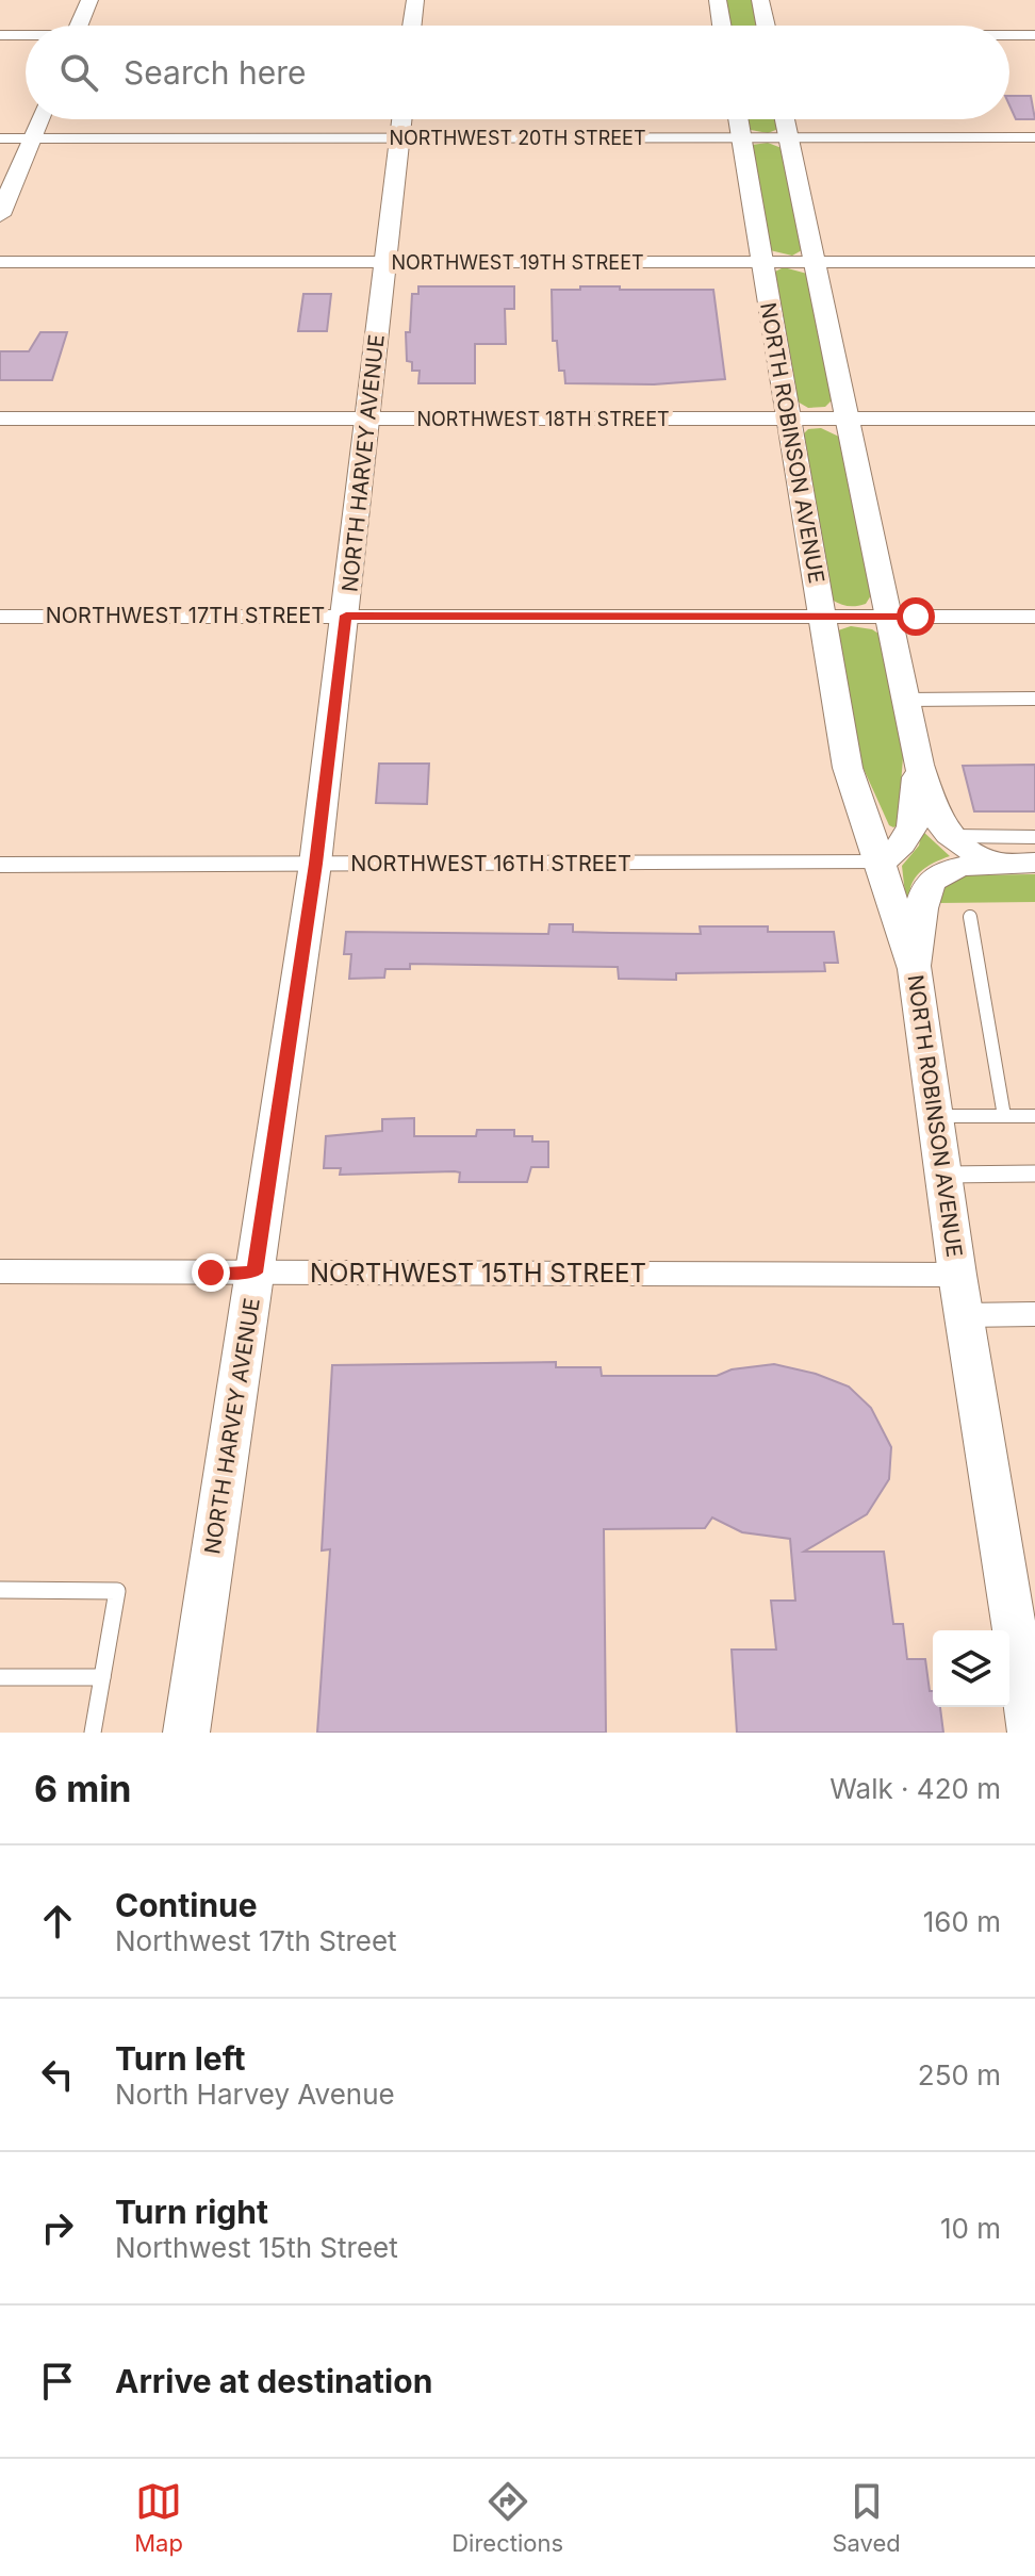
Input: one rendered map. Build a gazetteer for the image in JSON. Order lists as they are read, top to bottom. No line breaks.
{"streets":{"street":["NORTHWEST 20TH STREET","NORTHWEST 19TH STREET","NORTHWEST 18TH STREET","NORTH ROBINSON AVENUE","NORTH HARVEY AVENUE","NORTHWEST 17TH STREET","NORTHWEST 16TH STREET","NORTHWEST 15TH STREET"]},"crossings":[["NORTHWEST 20TH STREET","NORTH ROBINSON AVENUE"],["NORTHWEST 20TH STREET","NORTH HARVEY AVENUE"],["NORTHWEST 19TH STREET","NORTH ROBINSON AVENUE"],["NORTHWEST 19TH STREET","NORTH HARVEY AVENUE"],["NORTHWEST 18TH STREET","NORTH ROBINSON AVENUE"],["NORTHWEST 18TH STREET","NORTH HARVEY AVENUE"],["NORTH ROBINSON AVENUE","NORTHWEST 17TH STREET"],["NORTH ROBINSON AVENUE","NORTHWEST 16TH STREET"],["NORTH ROBINSON AVENUE","NORTHWEST 15TH STREET"],["NORTH HARVEY AVENUE","NORTHWEST 17TH STREET"],["NORTH HARVEY AVENUE","NORTHWEST 16TH STREET"],["NORTH HARVEY AVENUE","NORTHWEST 15TH STREET"]],"page":{"search":"Search here","heading":["6 min","Walk · 420 m"],"list":[["Continue","Northwest 17th Street","160 m"],["Turn left","North Harvey Avenue","250 m"],["Turn right","Northwest 15th Street","10 m"],"Arrive at destination"],"nav":["Map","Directions","Saved"]}}
